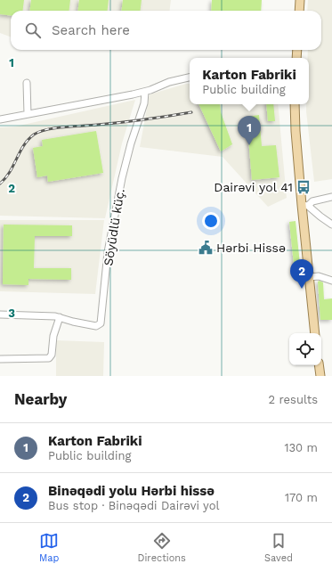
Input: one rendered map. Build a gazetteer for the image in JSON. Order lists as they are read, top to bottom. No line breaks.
{"streets":{"street":["Söyüdlü küç."]},"places":{"bus stop":["Dairəvi yol 41"],"public building":["Hərbi Hissə"]},"page":{"search":"Search here","popup":["Karton Fabriki","Public building"],"pins":["1","2"],"heading":["Nearby","2 results"],"list":[{"mark":"1","name":"Karton Fabriki","note":"Public building","value":"130 m"},{"mark":"2","name":"Binəqədi yolu Hərbi hissə","note":"Bus stop · Binəqədi Dairəvi yol","value":"170 m"}],"nav":["Map","Directions","Saved"]},"grid":{"rows":["1","2","3"]}}
